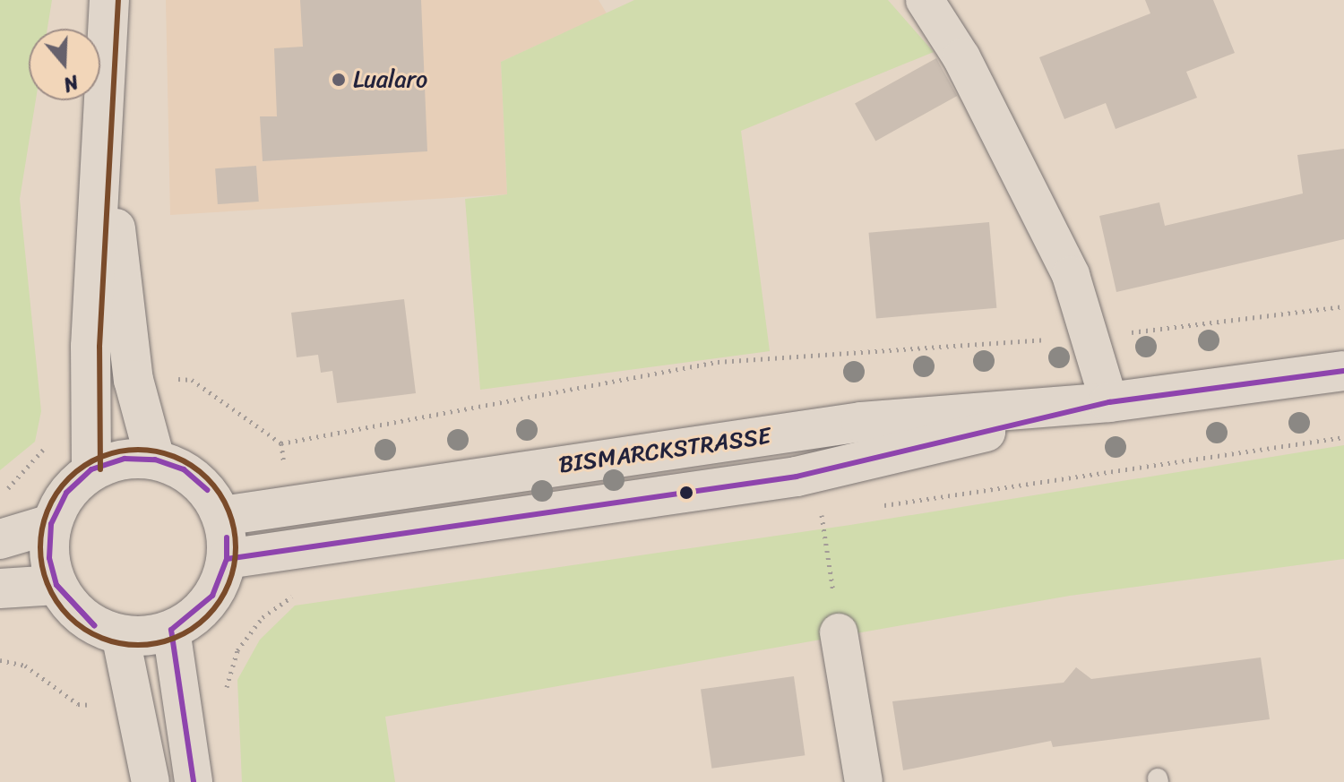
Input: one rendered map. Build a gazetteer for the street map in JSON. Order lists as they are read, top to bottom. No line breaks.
{"streets":{"main road":["BISMARCKSTRASSE"]},"places":["Lualaro"],"north":"bottom"}
